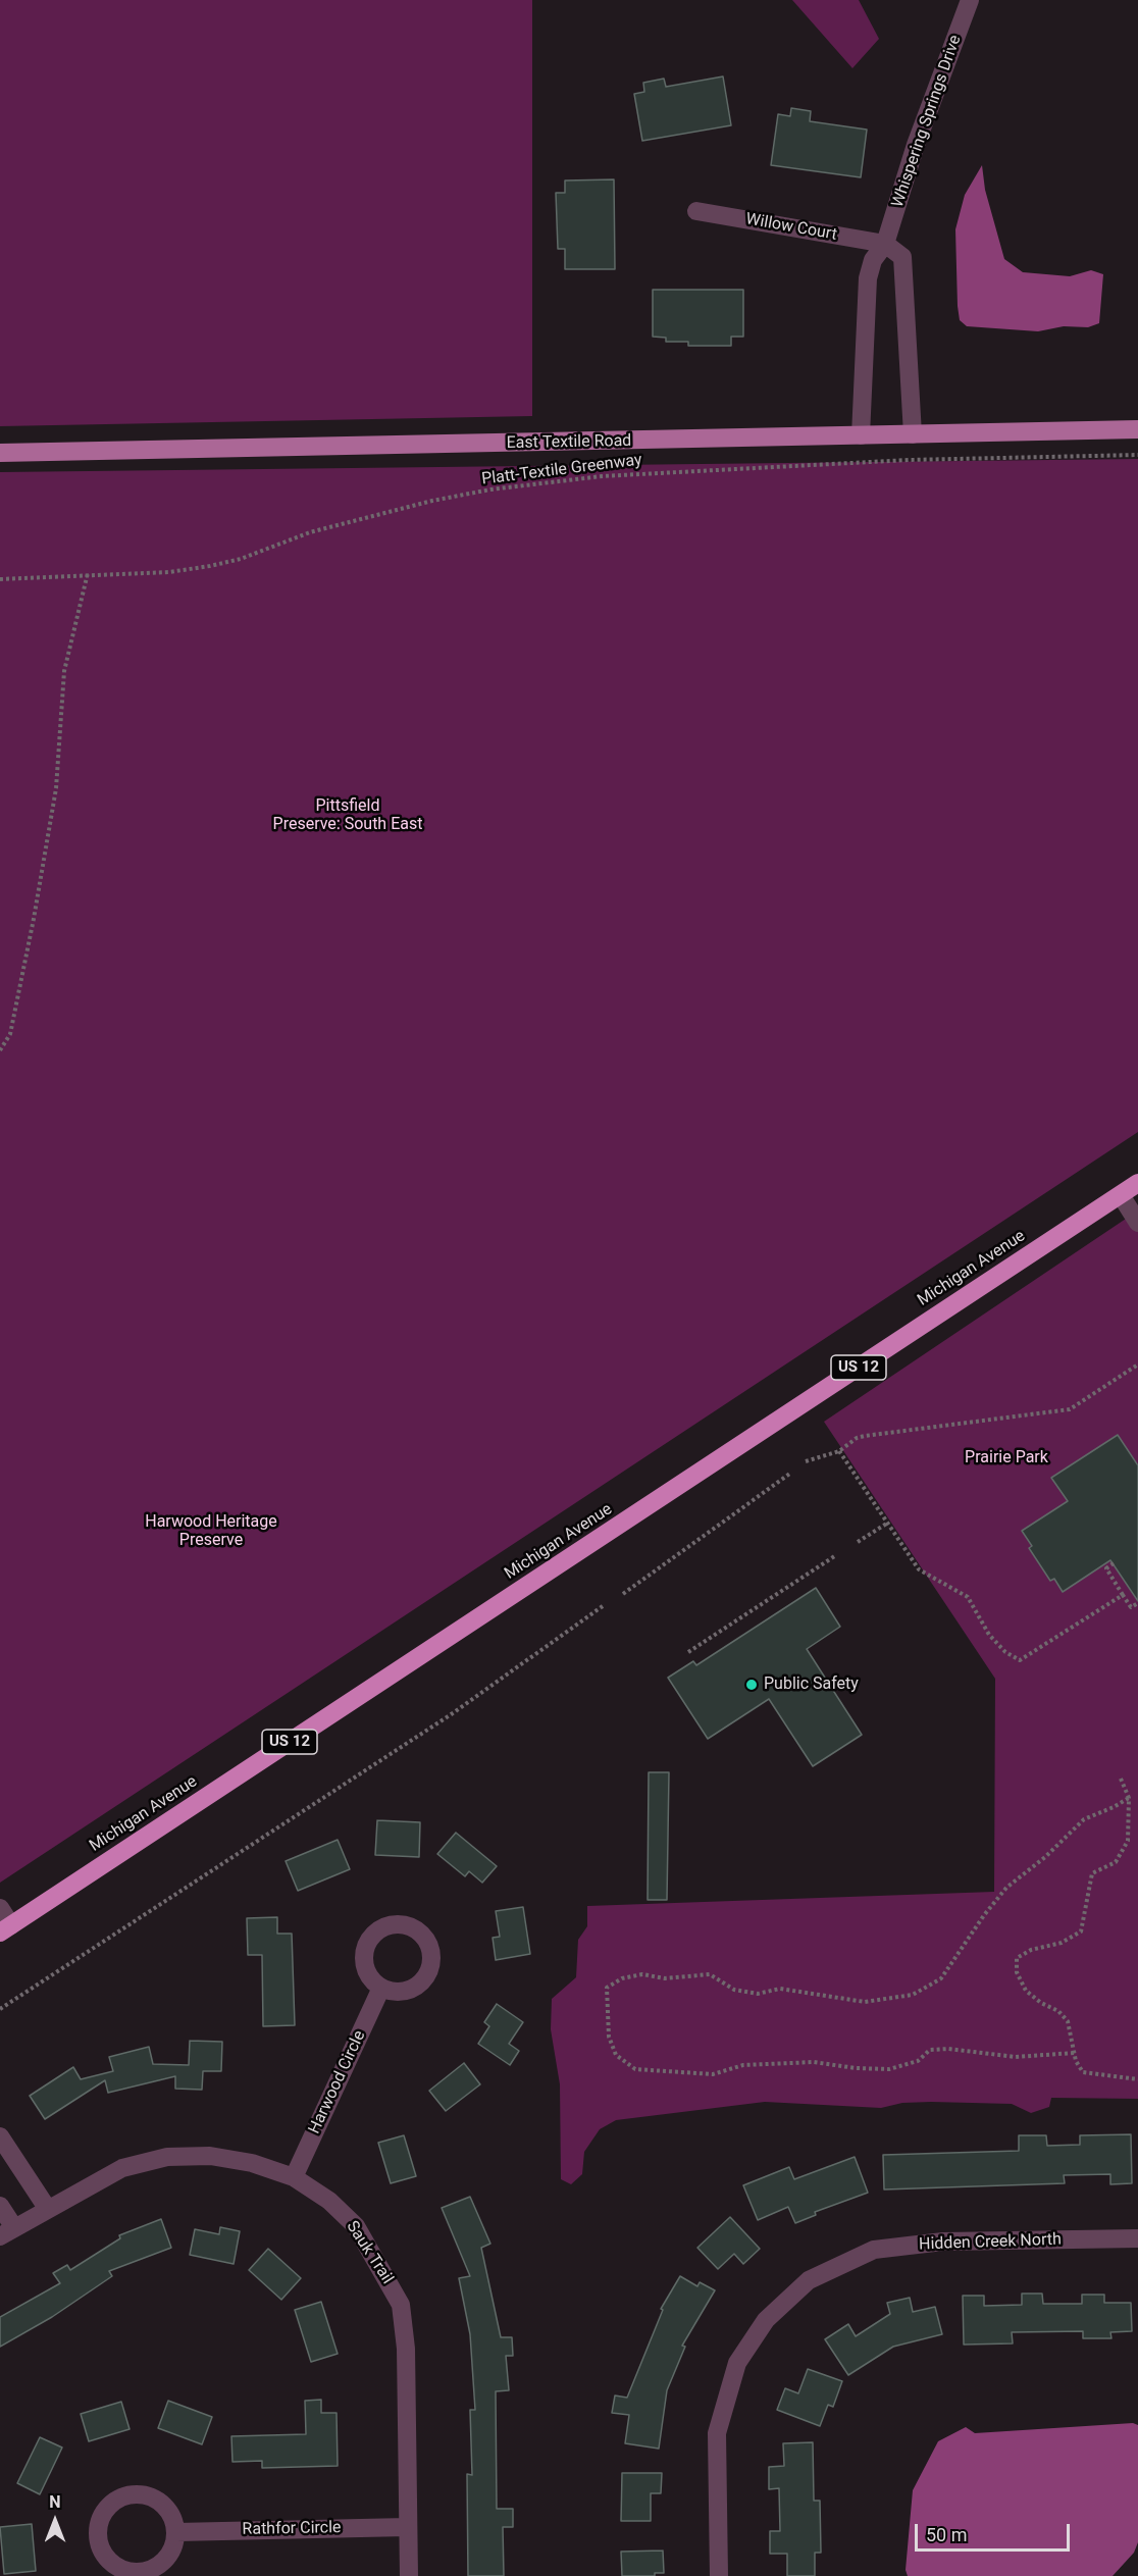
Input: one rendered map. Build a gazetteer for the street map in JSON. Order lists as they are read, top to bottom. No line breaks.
{"streets":{"highway":["Michigan Avenue","US 12"],"main road":["East Textile Road"],"street":["Whispering Springs Drive","Willow Court","Harwood Circle","Hidden Creek North","Sauk Trail","Rathfor Circle"],"path":["Platt-Textile Greenway"]},"crossings":[["Whispering Springs Drive","Willow Court"],["Whispering Springs Drive","East Textile Road"],["Harwood Circle","Sauk Trail"],["Sauk Trail","Rathfor Circle"]],"parks":["Pittsfield Preserve: South East","Prairie Park","Harwood Heritage Preserve"],"places":["Public Safety"],"scale_bar":"50 m","north":"top"}
